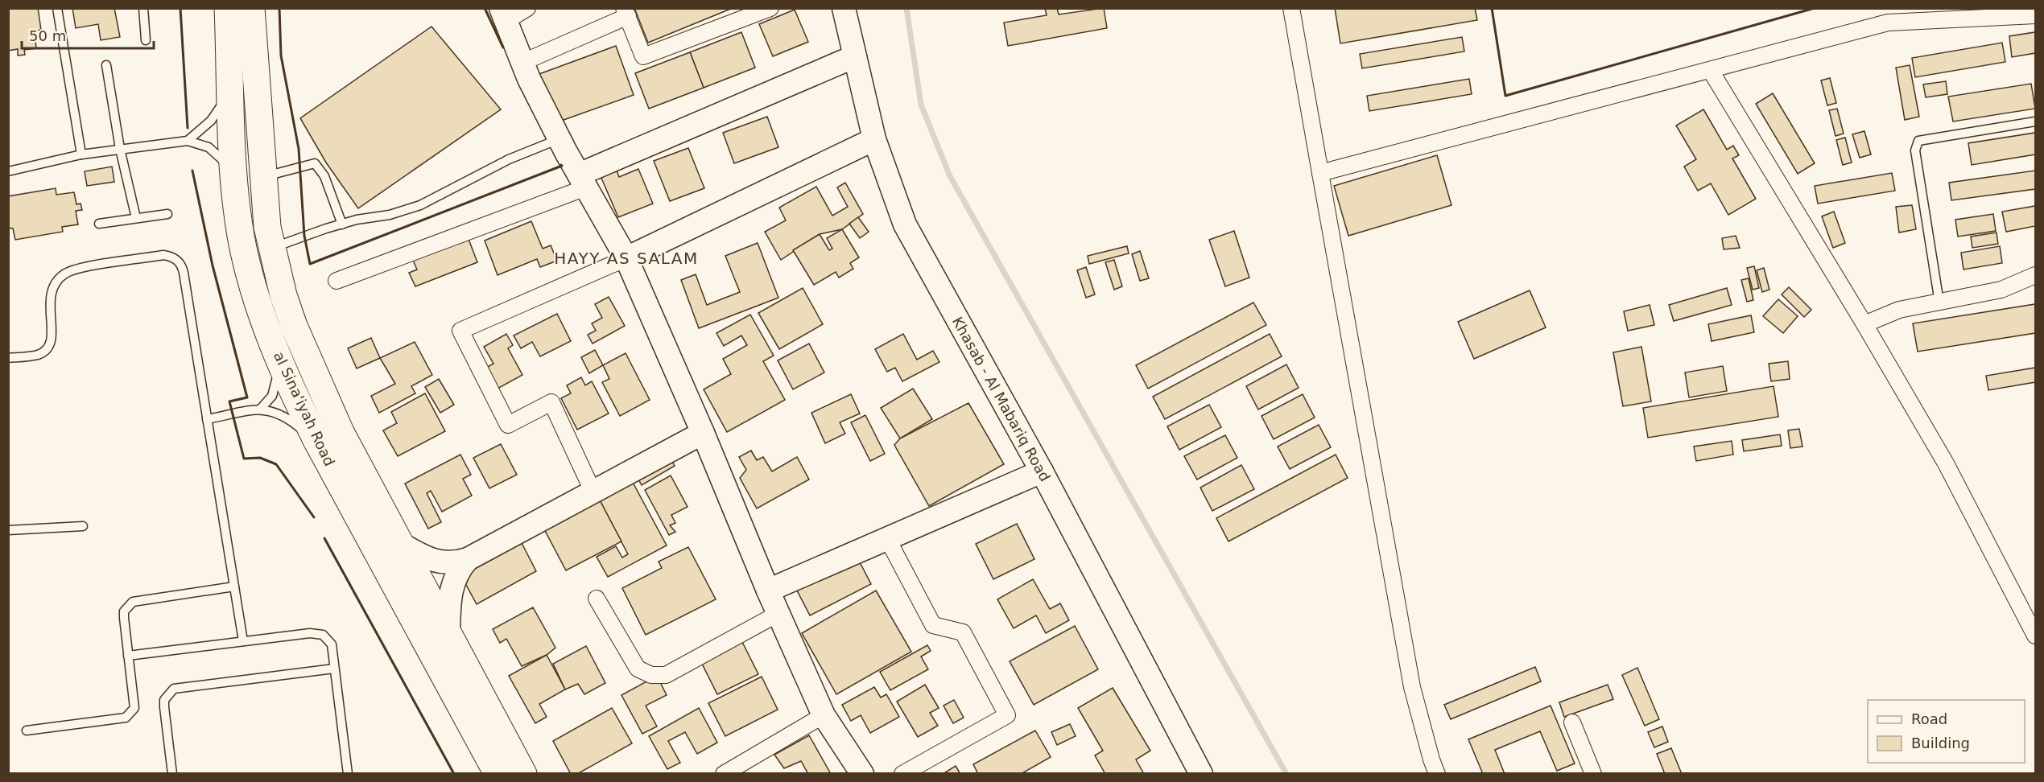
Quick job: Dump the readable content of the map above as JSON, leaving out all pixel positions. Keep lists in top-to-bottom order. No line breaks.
{"streets":{"highway":["al Sina'iyah Road"],"street":["Khasab - Al Mabariq Road"]},"districts":["HAYY AS SALAM"],"legend":["Road","Building"],"scale_bar":"50 m"}
